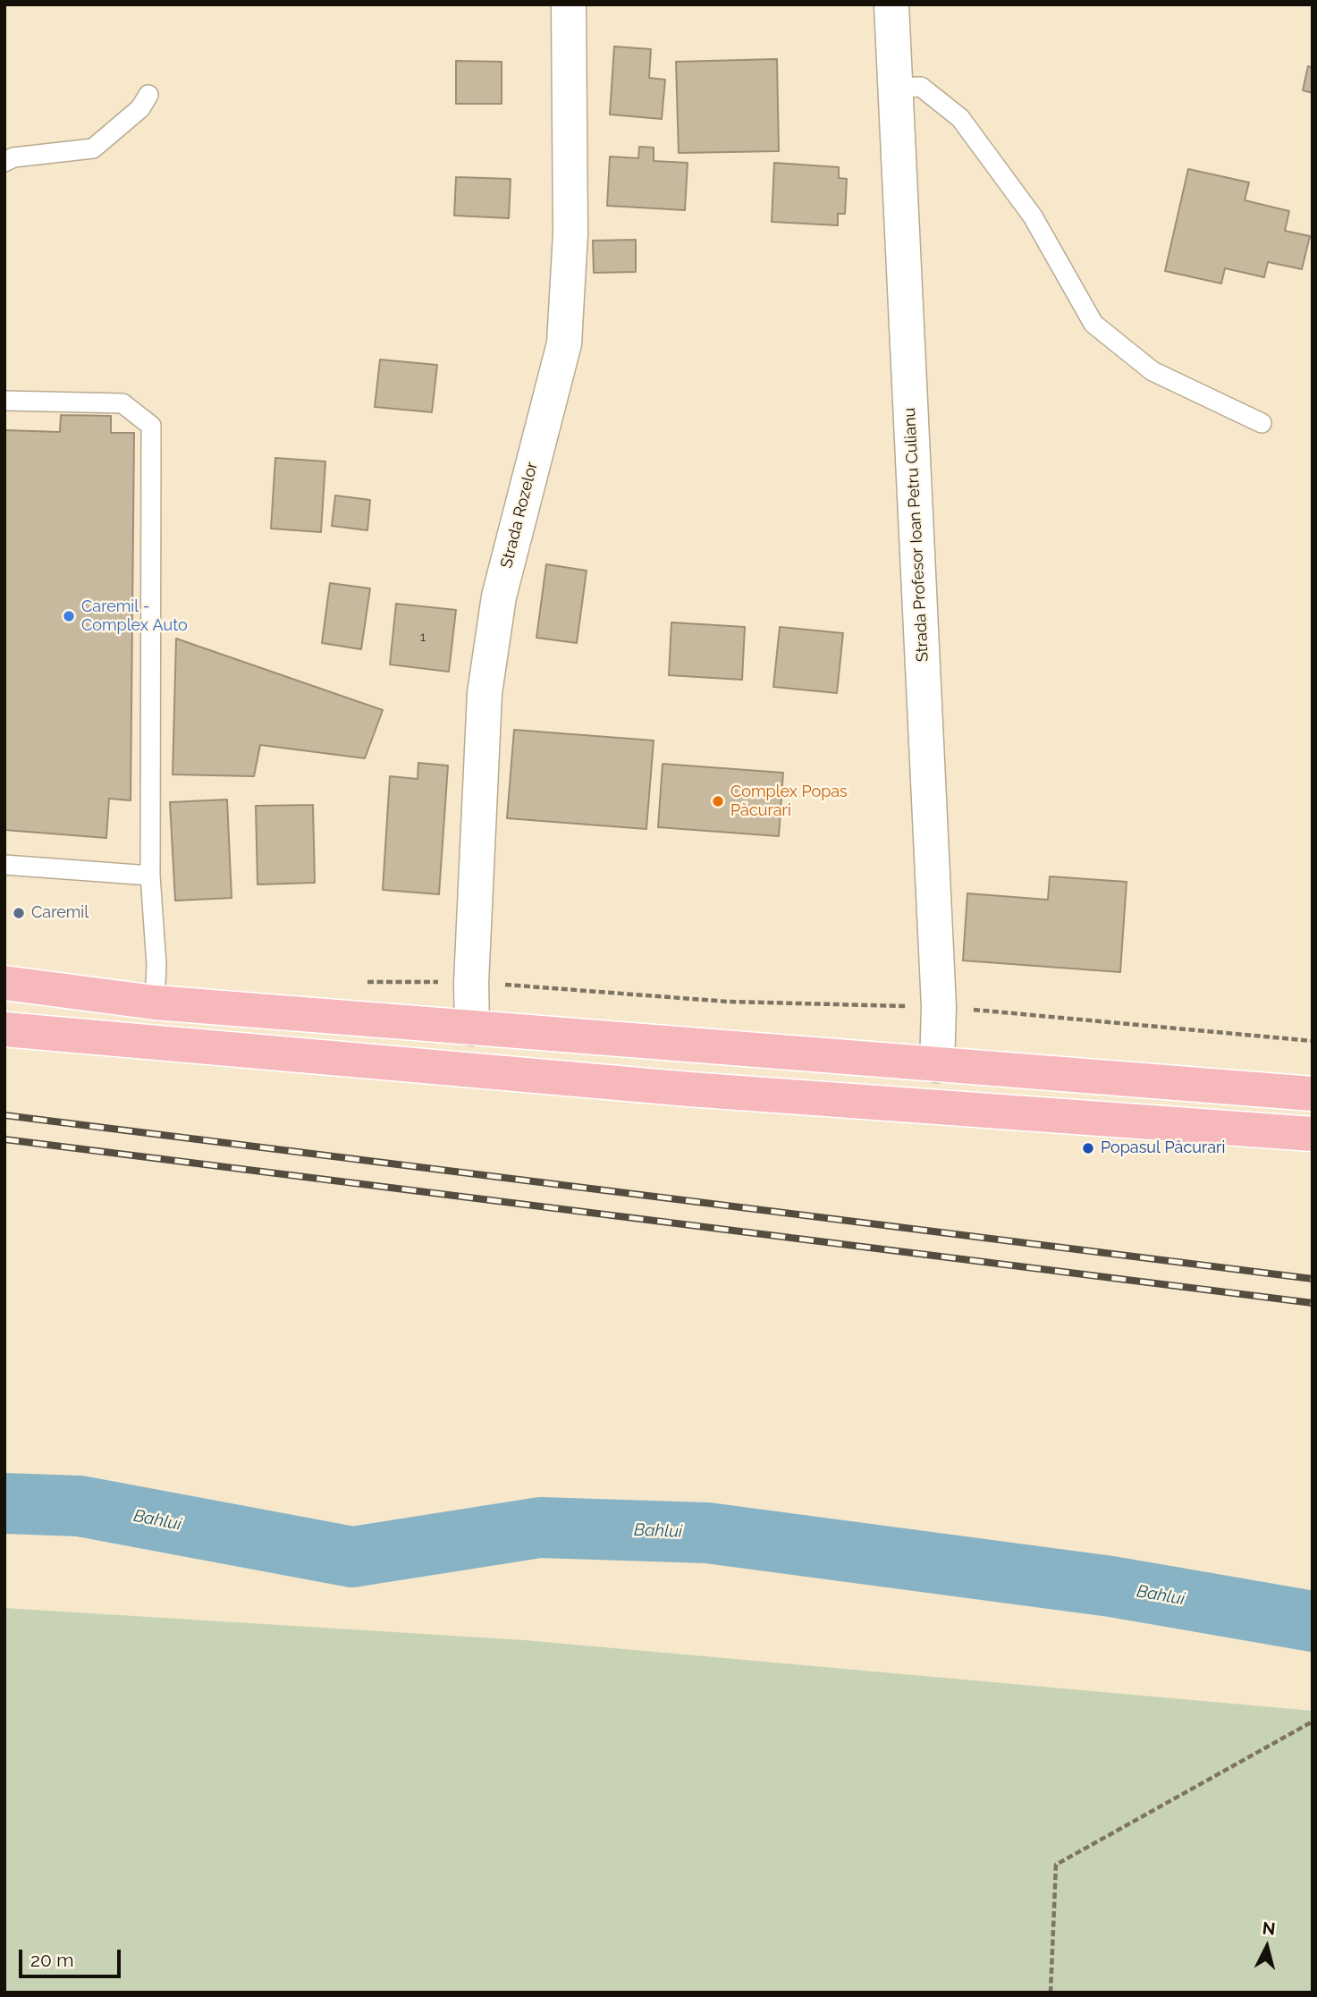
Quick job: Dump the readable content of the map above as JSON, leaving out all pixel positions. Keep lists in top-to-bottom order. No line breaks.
{"streets":{"street":["Strada Rozelor","Strada Profesor Ioan Petru Culianu"]},"water":["Bahlui"],"places":["Caremil - Complex Auto","Complex Popas Păcurari","Caremil","Popasul Păcurari"],"house_numbers":["1"],"scale_bar":"20 m","north":"top"}
